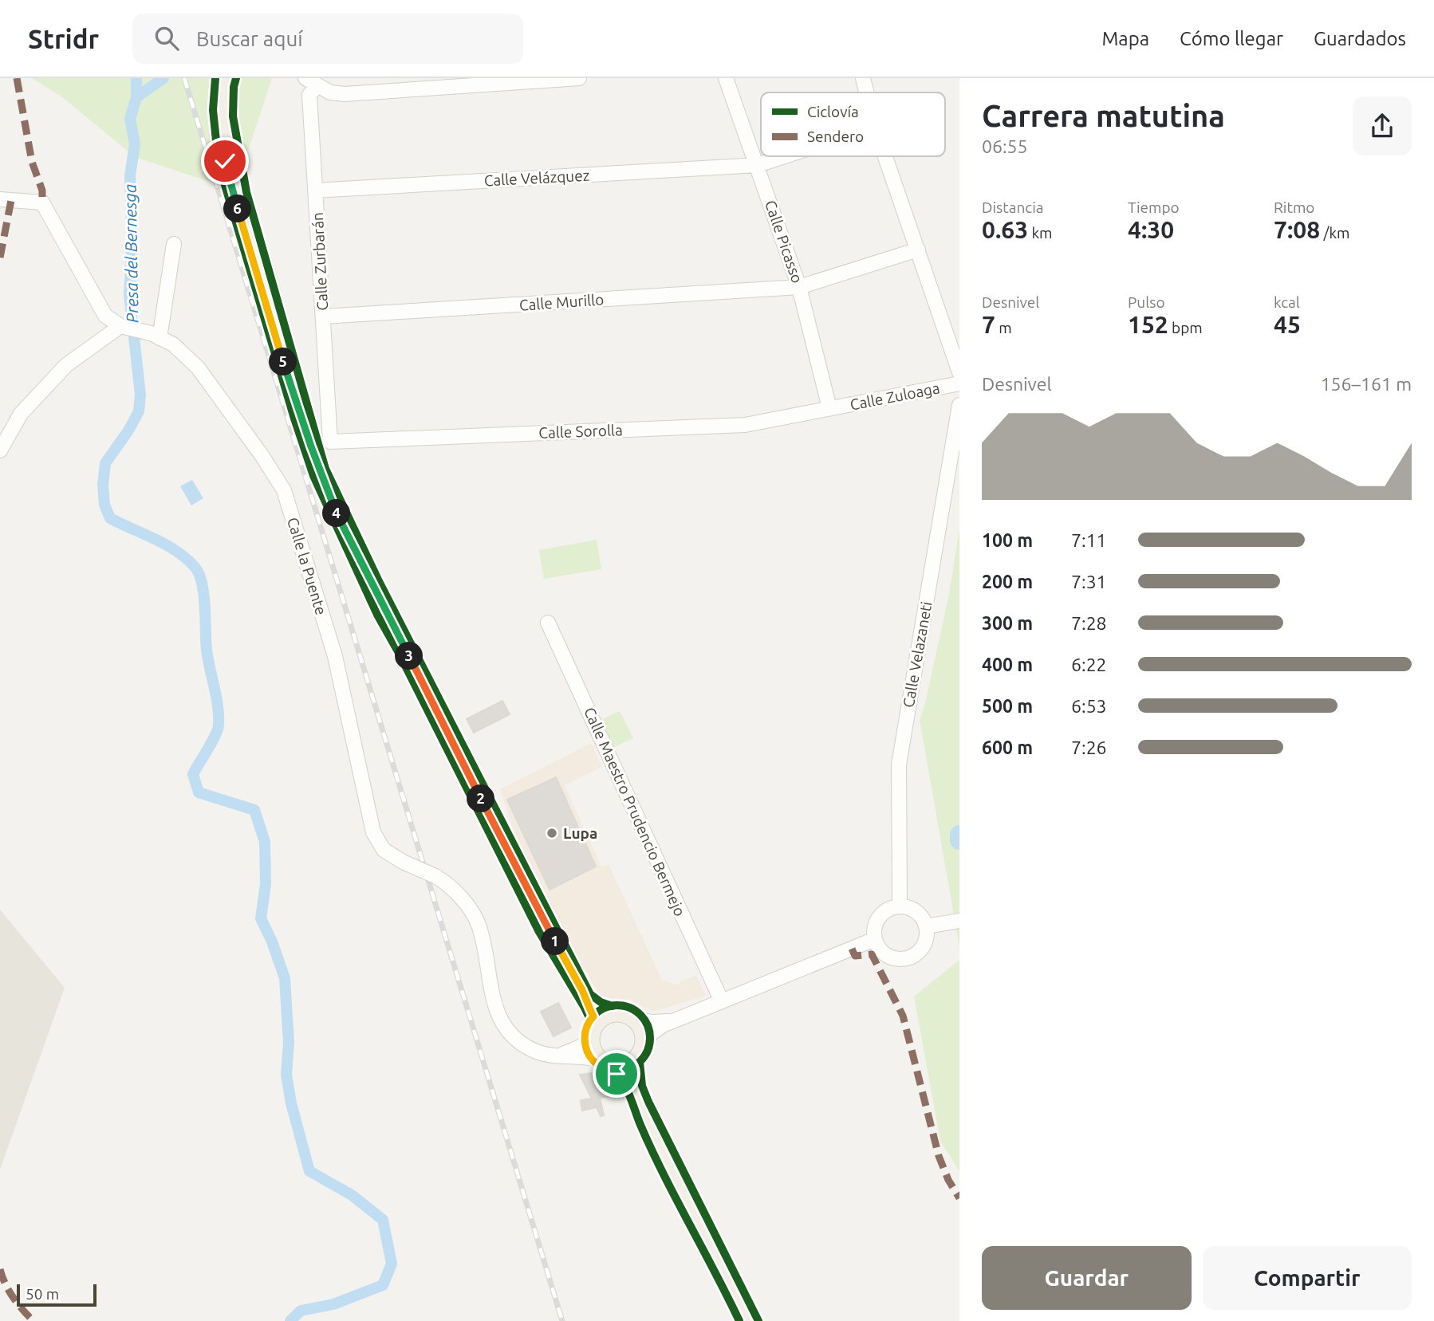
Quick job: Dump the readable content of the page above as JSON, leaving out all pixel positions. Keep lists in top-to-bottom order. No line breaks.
{"streets":{"street":["Calle Velázquez","Calle Picasso","Calle Zurbarán","Calle Murillo","Calle Zuloaga","Calle Sorolla","Calle la Puente","Calle Velazaneti","Calle Maestro Prudencio Bermejo"]},"crossings":[["Calle Velázquez","Calle Picasso"],["Calle Velázquez","Calle Zurbarán"],["Calle Picasso","Calle Murillo"],["Calle Picasso","Calle Zuloaga"],["Calle Picasso","Calle Sorolla"],["Calle Zurbarán","Calle Murillo"],["Calle Zurbarán","Calle Sorolla"],["Calle Zuloaga","Calle Sorolla"]],"water":["Presa del Bernesga"],"places":["Lupa"],"legend":["Ciclovía","Sendero"],"scale_bar":"50 m","page":{"header":"Stridr","search":"Buscar aquí","nav":["Mapa","Cómo llegar","Guardados"],"heading":["Carrera matutina","06:55"],"stats":[["Distancia","0.63 km"],["Tiempo","4:30"],["Ritmo","7:08 /km"],["Desnivel","7 m"],["Pulso","152 bpm"],["kcal","45"]],"pins":["6","5","4","3","2","1"],"chart":["Desnivel","156–161 m"],"list":[{"name":"100 m","note":"7:11"},{"name":"200 m","note":"7:31"},{"name":"300 m","note":"7:28"},{"name":"400 m","note":"6:22"},{"name":"500 m","note":"6:53"},{"name":"600 m","note":"7:26"}],"buttons":["Guardar","Compartir"],"scale":"50 m"}}
